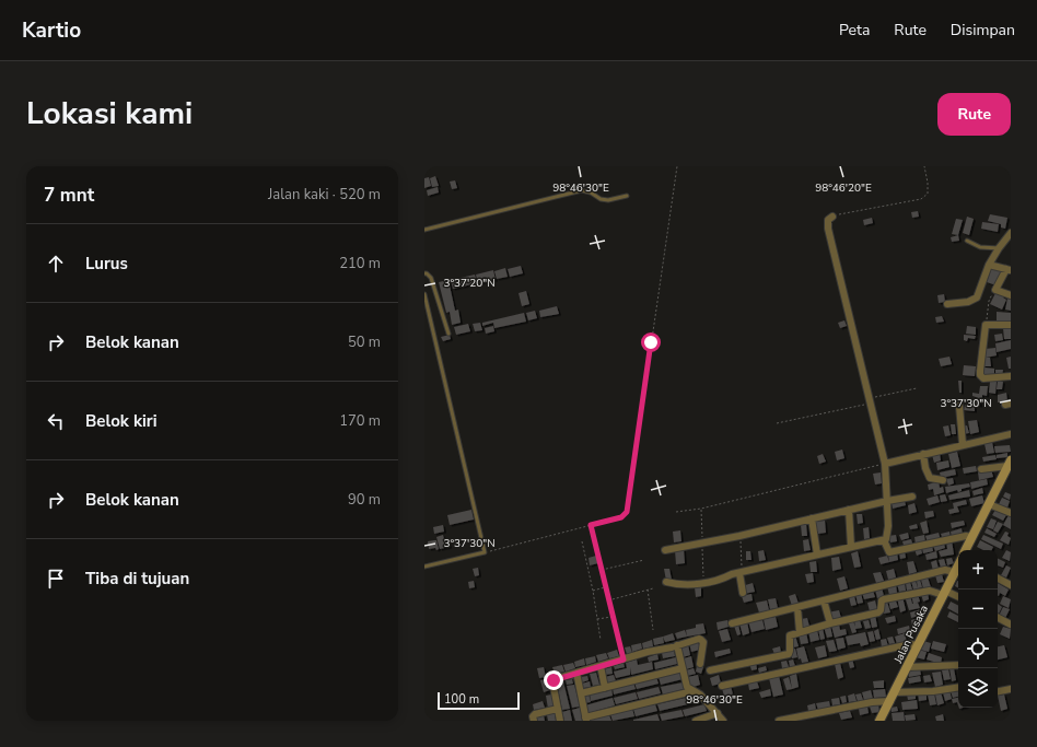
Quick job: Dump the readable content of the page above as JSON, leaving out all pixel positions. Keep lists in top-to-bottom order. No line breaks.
{"streets":{"street":["Jalan Pusaka"]},"scale_bar":"100 m","page":{"header":"Kartio","nav":["Peta","Rute","Disimpan"],"title":"Lokasi kami","buttons":"Rute","heading":["7 mnt","Jalan kaki · 520 m"],"list":[["Lurus","210 m"],["Belok kanan","50 m"],["Belok kiri","170 m"],["Belok kanan","90 m"],"Tiba di tujuan"],"map_buttons":["+","−"],"scale":"100 m"},"coordinates":["98°46'30\"E","98°46'20\"E","3°37'20\"N","3°37'30\"N"]}
